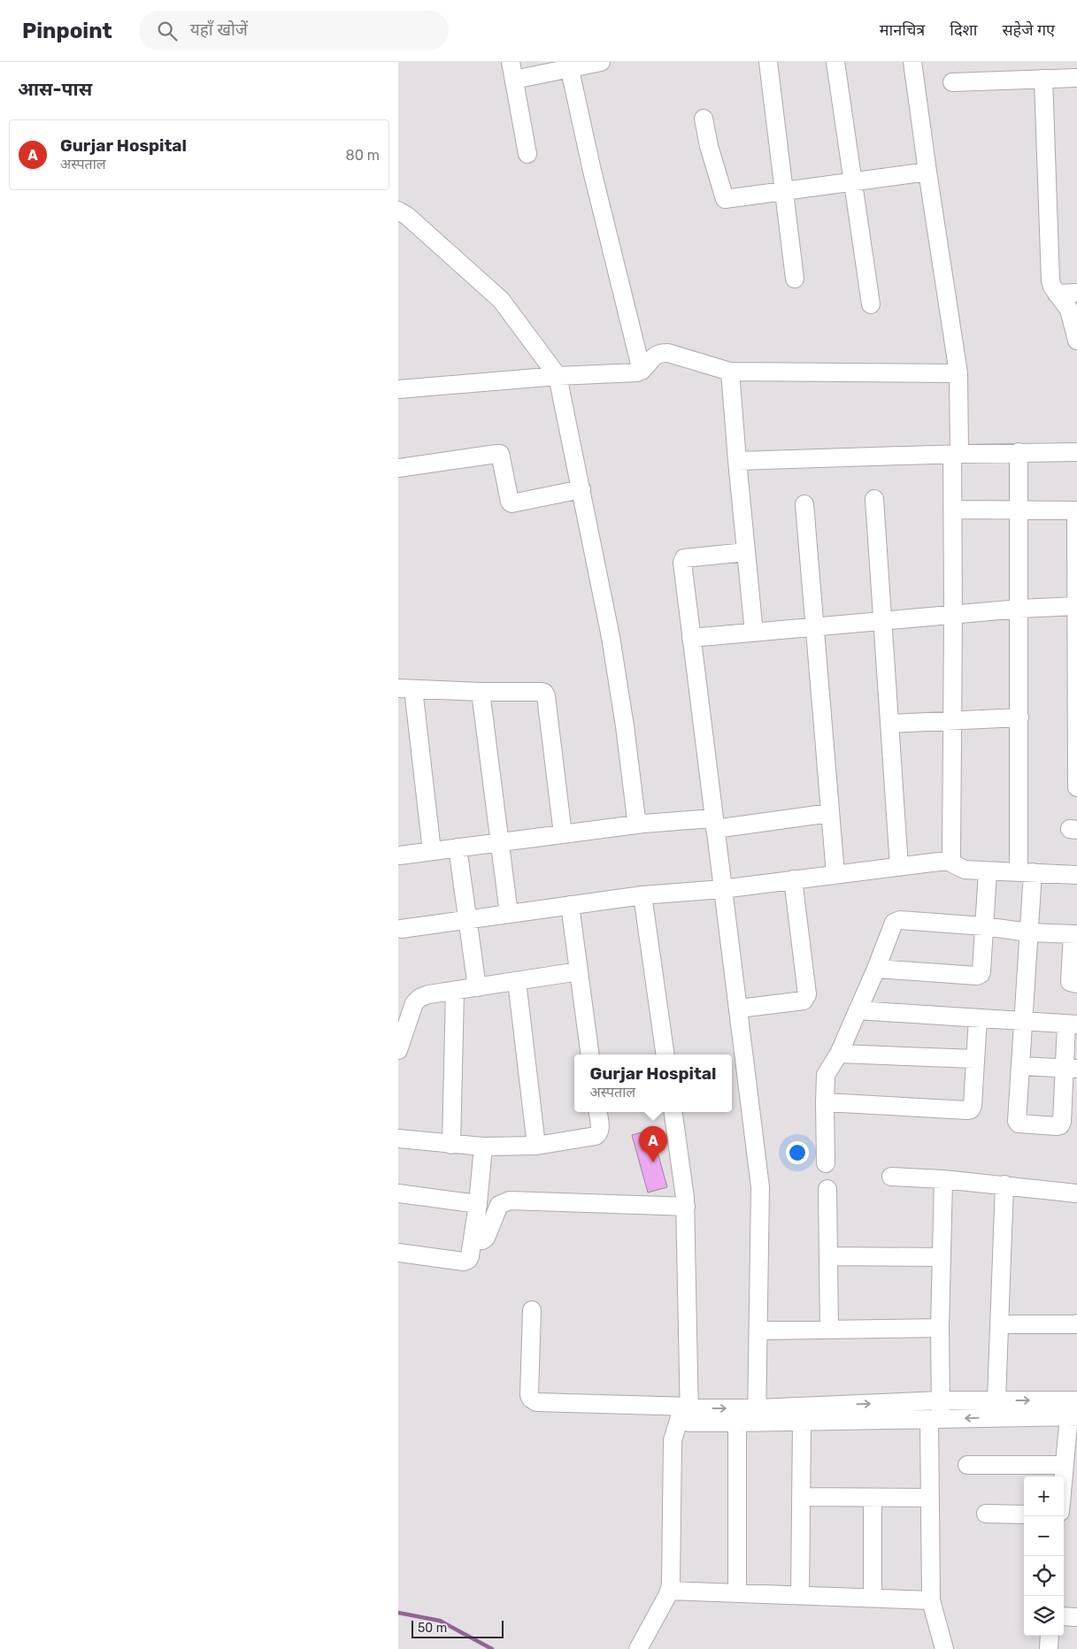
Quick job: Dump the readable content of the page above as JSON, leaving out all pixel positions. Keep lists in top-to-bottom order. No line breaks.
{"scale_bar":"50 m","page":{"header":"Pinpoint","search":"यहाँ खोजें","nav":["मानचित्र","दिशा","सहेजे गए"],"heading":"आस-पास","list":[{"mark":"A","name":"Gurjar Hospital","note":"अस्पताल","value":"80 m"}],"popup":["Gurjar Hospital","अस्पताल"],"pins":"A","map_buttons":["+","−"],"scale":"50 m"}}
